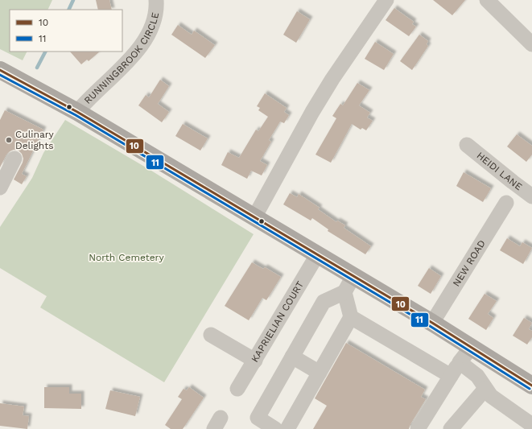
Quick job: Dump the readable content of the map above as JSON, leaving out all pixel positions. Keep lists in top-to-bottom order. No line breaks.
{"streets":{"street":["RUNNINGBROOK CIRCLE","HEIDI LANE","NEW ROAD","KAPRIELIAN COURT"]},"parks":["North Cemetery"],"places":["Culinary Delights"],"lines":["transit line 10","transit line 11"],"legend":["10","11"]}
